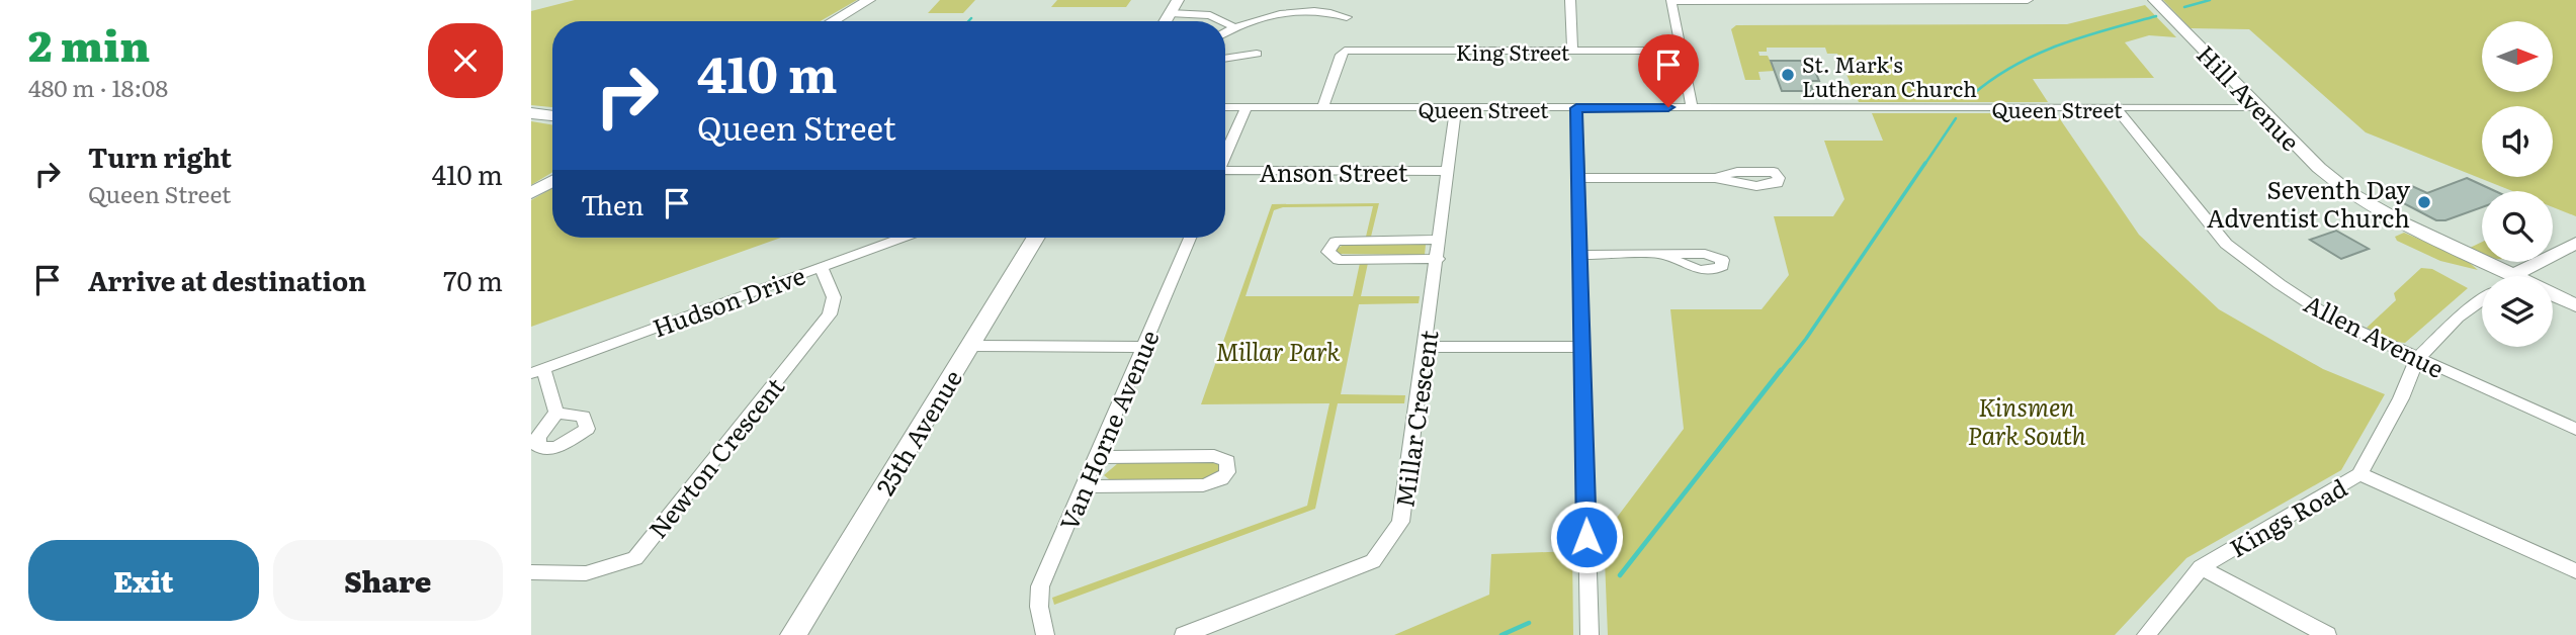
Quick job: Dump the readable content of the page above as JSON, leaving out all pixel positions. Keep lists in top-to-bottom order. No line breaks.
{"streets":{"street":["King Street","Hill Avenue","Queen Street","Anson Street","Hudson Drive","Allen Avenue","Millar Crescent","Van Horne Avenue","25th Avenue","Newton Crescent","Kings Road"]},"crossings":[["King Street","Queen Street"],["Hill Avenue","Queen Street"],["Hill Avenue","Kings Road"],["Queen Street","Allen Avenue"],["Queen Street","Millar Crescent"],["Anson Street","Millar Crescent"],["Hudson Drive","Newton Crescent"],["Allen Avenue","Kings Road"]],"parks":["Millar Park","Kinsmen Park South"],"places":["St. Mark's Lutheran Church","Seventh Day Adventist Church"],"north":"right","page":{"heading":["2 min","480 m · 18:08"],"turn":["410 m","Queen Street"],"list":[{"name":"Turn right","note":"Queen Street","value":"410 m"},{"name":"Arrive at destination","value":"70 m"}],"then":"Then","buttons":["Exit","Share"]}}
